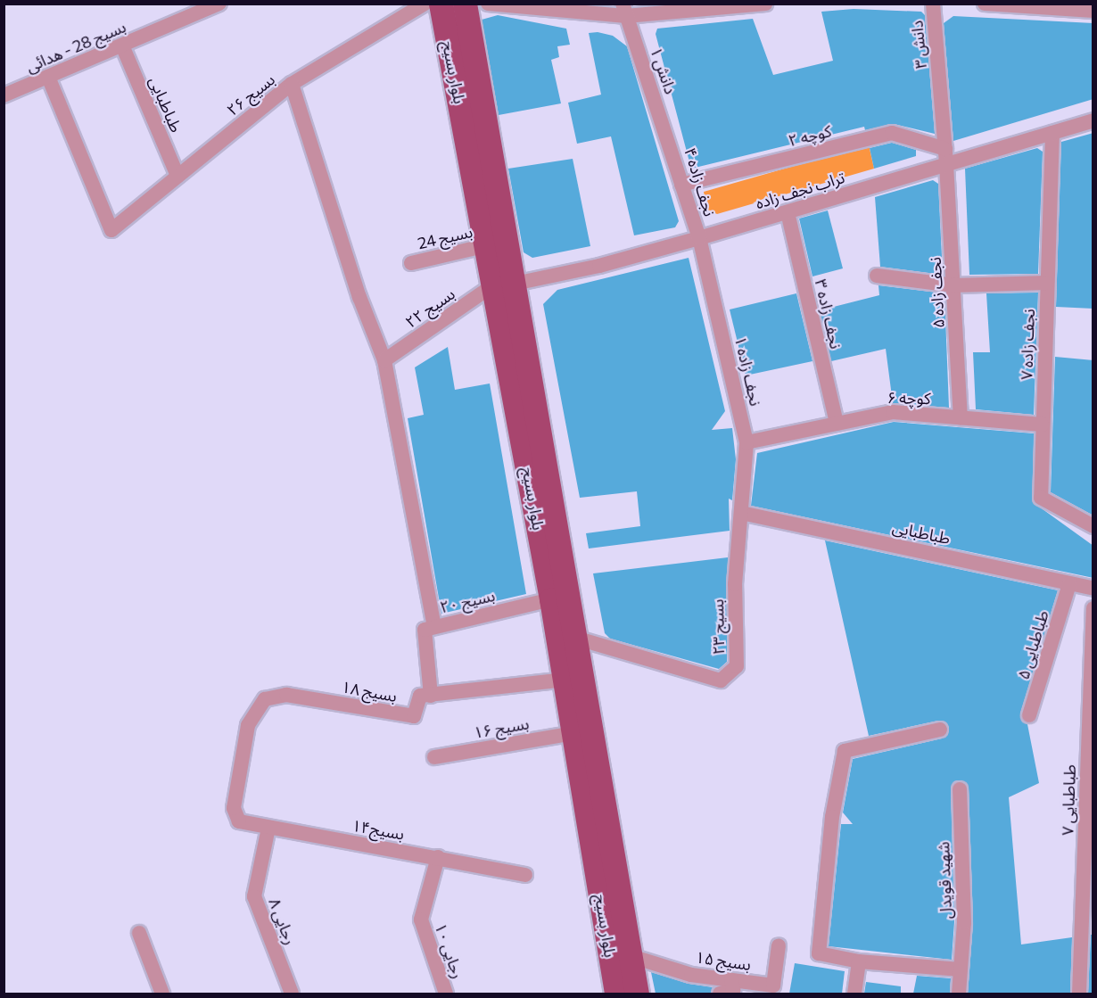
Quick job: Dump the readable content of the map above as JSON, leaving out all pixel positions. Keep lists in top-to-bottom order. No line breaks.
{"streets":{"main road":["بلوار بسیج"],"street":["دانش ۳","بسیج 28 - هدائی","دانش ۱","بسیج ۲۶","طباطبایی","کوچه ۲","نجف زاده ۴","تراب نجف زاده","بسیج 24","نجف زاده ۵","بسیج ۲۲","نجف زاده ۳","نجف زاده ۷","نجف زاده ۱","کوچه ۶","بسیج ۲۰","بسیج ۲۳","طباطبایی ۵","بسیج ۱۸","بسیج ۱۶","طباطبایی ۷","بسیج۱۴","شهید قویدل","رجایی ۸","رجایی ۱۰","بسیج ۱۵"]},"crossings":[["دانش ۳","کوچه ۲"],["دانش ۳","نجف زاده ۵"],["بسیج 28 - هدائی","بسیج ۲۶"],["بسیج 28 - هدائی","طباطبایی"],["دانش ۱","نجف زاده ۴"],["بلوار بسیج","تراب نجف زاده"],["بلوار بسیج","بسیج 24"],["بلوار بسیج","بسیج ۲۲"],["بلوار بسیج","بسیج ۲۰"],["بلوار بسیج","بسیج ۲۳"],["بلوار بسیج","بسیج ۱۶"],["بلوار بسیج","بسیج ۱۵"],["بسیج ۲۶","طباطبایی"],["طباطبایی","نجف زاده ۱"],["طباطبایی","بسیج ۲۳"],["طباطبایی","طباطبایی ۵"],["کوچه ۲","نجف زاده ۴"],["کوچه ۲","نجف زاده ۵"],["نجف زاده ۴","تراب نجف زاده"],["نجف زاده ۴","نجف زاده ۱"],["تراب نجف زاده","نجف زاده ۵"],["تراب نجف زاده","بسیج ۲۲"],["تراب نجف زاده","نجف زاده ۳"],["تراب نجف زاده","نجف زاده ۷"],["تراب نجف زاده","نجف زاده ۱"],["نجف زاده ۵","کوچه ۶"],["نجف زاده ۳","کوچه ۶"],["نجف زاده ۷","کوچه ۶"],["نجف زاده ۱","کوچه ۶"],["نجف زاده ۱","بسیج ۲۳"],["بسیج ۲۰","بسیج ۱۸"],["بسیج ۱۸","بسیج۱۴"],["بسیج۱۴","رجایی ۸"],["بسیج۱۴","رجایی ۱۰"]]}
